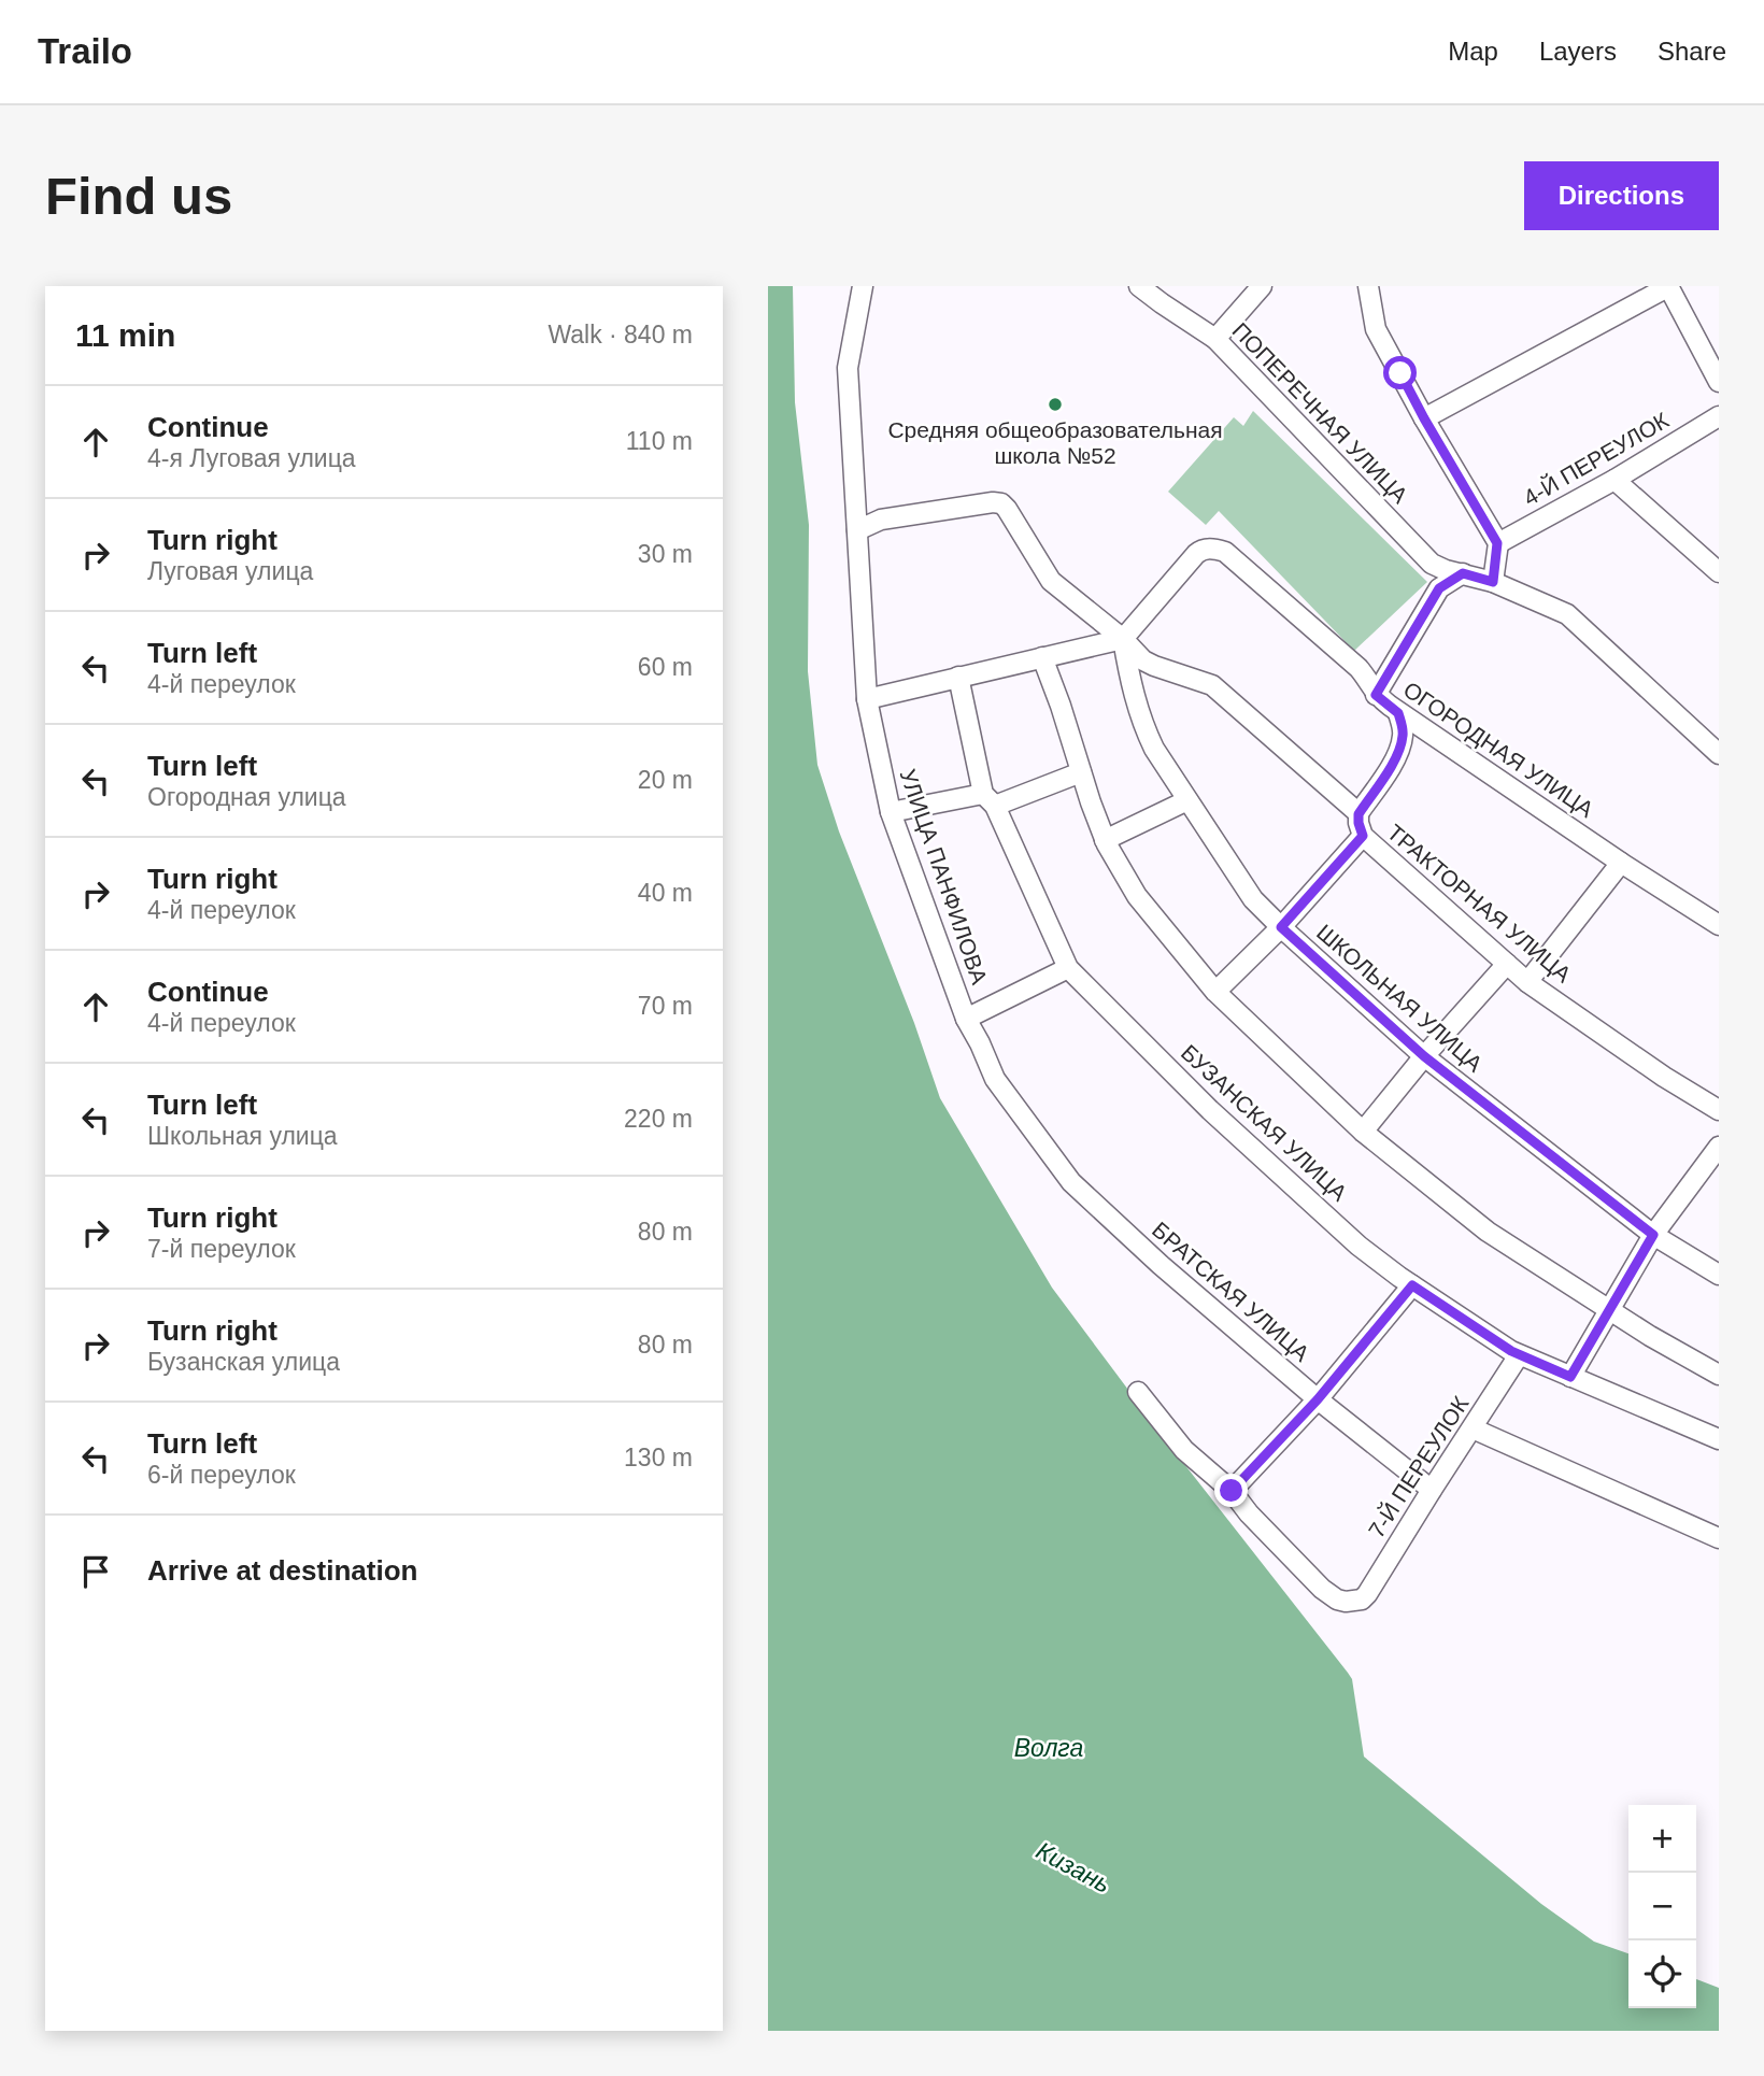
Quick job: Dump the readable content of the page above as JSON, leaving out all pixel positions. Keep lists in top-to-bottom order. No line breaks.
{"streets":{"street":["ПОПЕРЕЧНАЯ УЛИЦА","4-Й ПЕРЕУЛОК","ОГОРОДНАЯ УЛИЦА","УЛИЦА ПАНФИЛОВА","ТРАКТОРНАЯ УЛИЦА","ШКОЛЬНАЯ УЛИЦА","БУЗАНСКАЯ УЛИЦА","БРАТСКАЯ УЛИЦА","7-Й ПЕРЕУЛОК"]},"crossings":[["ОГОРОДНАЯ УЛИЦА","ШКОЛЬНАЯ УЛИЦА"],["УЛИЦА ПАНФИЛОВА","БРАТСКАЯ УЛИЦА"],["БУЗАНСКАЯ УЛИЦА","7-Й ПЕРЕУЛОК"],["БРАТСКАЯ УЛИЦА","7-Й ПЕРЕУЛОК"]],"water":["Волга","Кизань"],"places":["Средняя общеобразовательная школа №52"],"page":{"header":"Trailo","nav":["Map","Layers","Share"],"buttons":"Directions","title":"Find us","heading":["11 min","Walk · 840 m"],"list":[["Continue","4-я Луговая улица","110 m"],["Turn right","Луговая улица","30 m"],["Turn left","4-й переулок","60 m"],["Turn left","Огородная улица","20 m"],["Turn right","4-й переулок","40 m"],["Continue","4-й переулок","70 m"],["Turn left","Школьная улица","220 m"],["Turn right","7-й переулок","80 m"],["Turn right","Бузанская улица","80 m"],["Turn left","6-й переулок","130 m"],"Arrive at destination"],"map_buttons":["+","−"]}}
